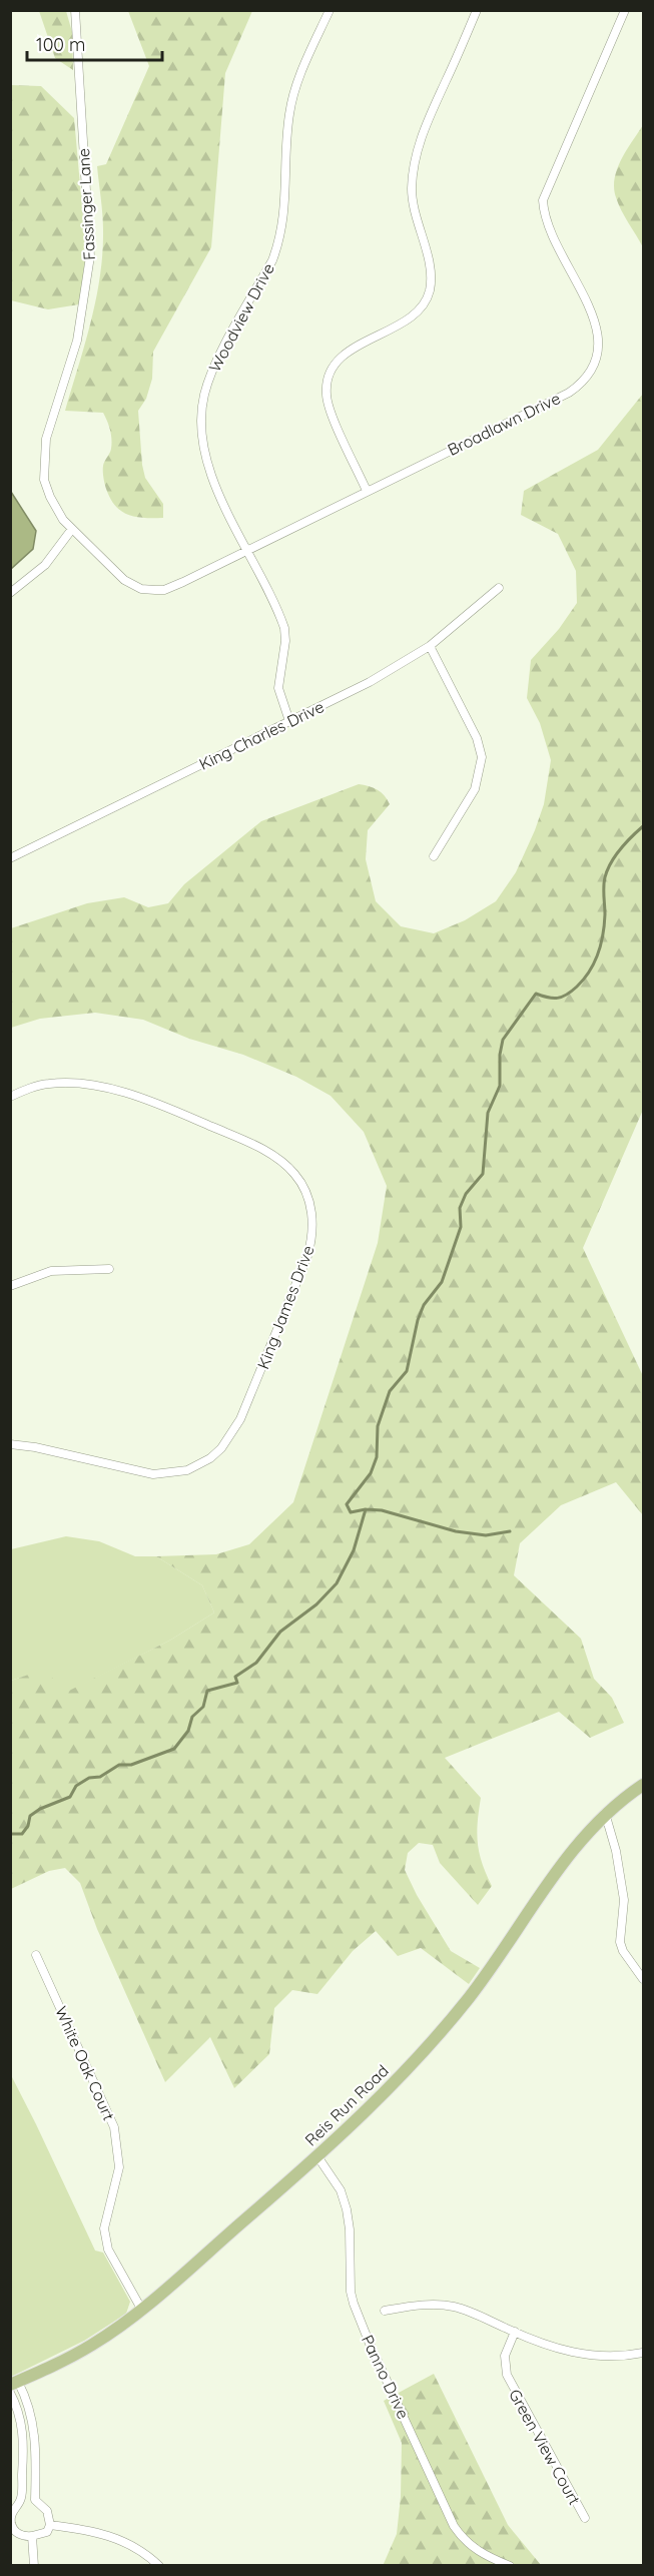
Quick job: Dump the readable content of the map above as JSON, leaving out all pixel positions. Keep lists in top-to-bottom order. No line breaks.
{"streets":{"main road":["Reis Run Road"],"street":["Fassinger Lane","Woodview Drive","Broadlawn Drive","King Charles Drive","King James Drive","White Oak Court","Panno Drive","Green View Court"]},"crossings":[["Fassinger Lane","Broadlawn Drive"],["Woodview Drive","Broadlawn Drive"],["Woodview Drive","King Charles Drive"],["White Oak Court","Reis Run Road"],["Reis Run Road","Panno Drive"]],"scale_bar":"100 m"}
